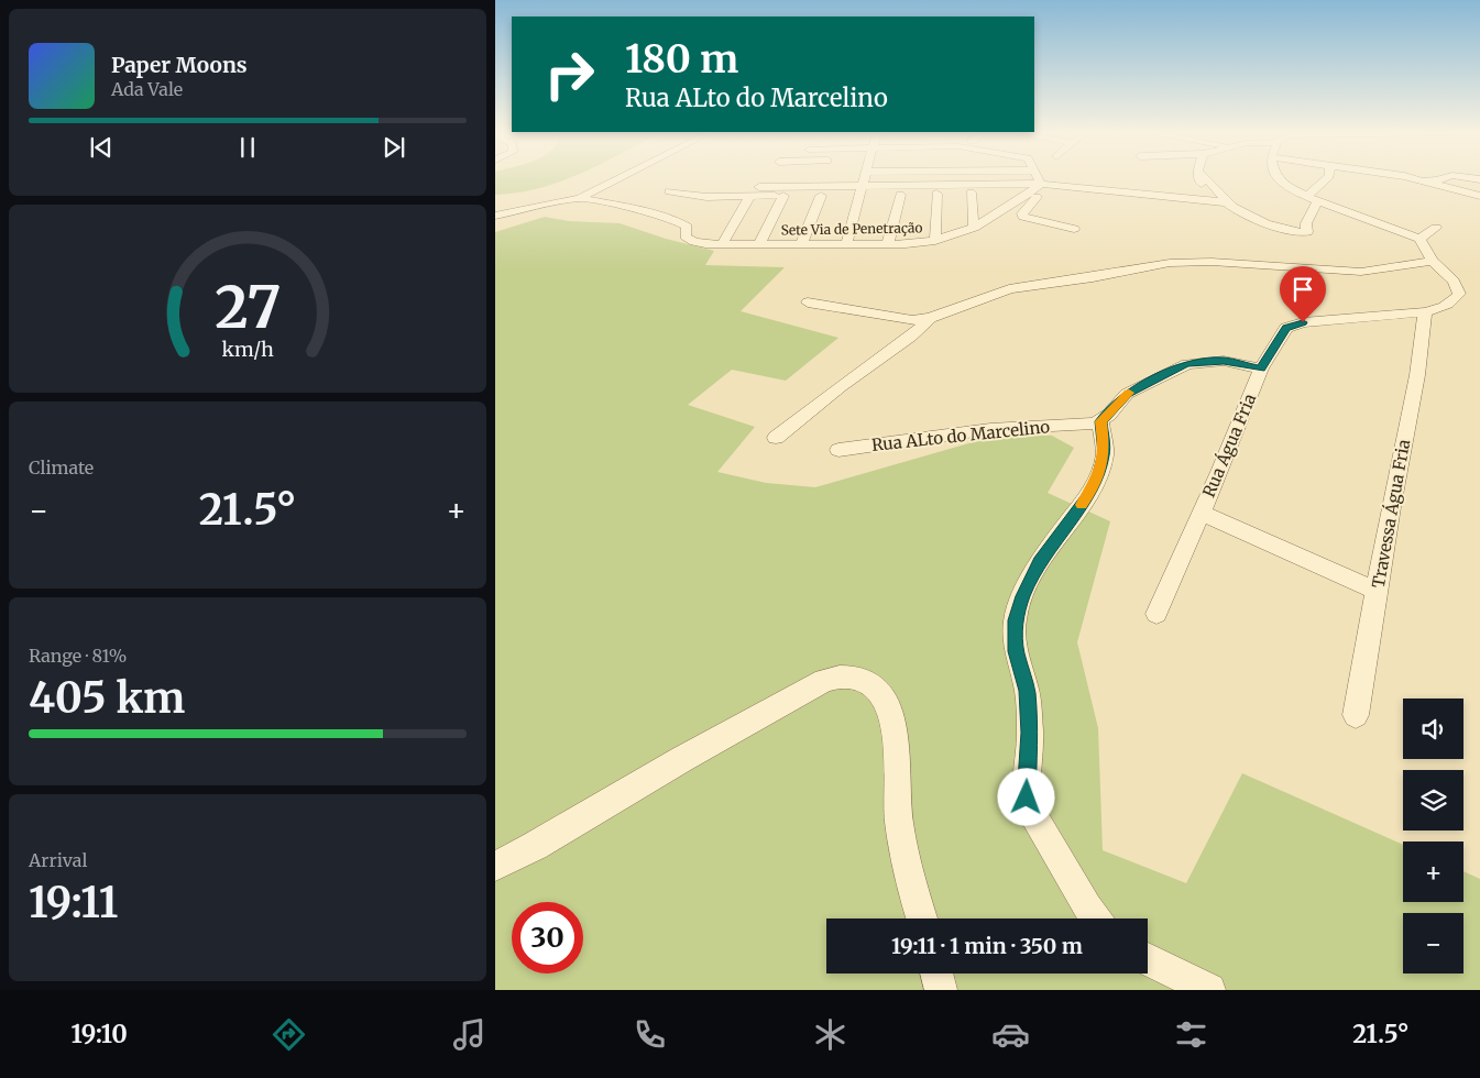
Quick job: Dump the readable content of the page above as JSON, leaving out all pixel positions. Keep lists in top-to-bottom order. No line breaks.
{"streets":{"street":["Sete Via de Penetração","Rua ALto do Marcelino","Rua Água Fria","Travessa Água Fria"]},"crossings":[["Rua Água Fria","Travessa Água Fria"]],"page":{"turn":["180 m","Rua ALto do Marcelino"],"song":["Paper Moons","Ada Vale"],"tile":["Climate",["Range · 81%","405 km"],["Arrival","19:11"]],"heat":["−","21.5°","+"],"map_buttons":["+","−"],"limit":"30","trip":"19:11 · 1 min · 350 m","tabs":["19:10","21.5°"],"gauge":["27","km/h"]}}
